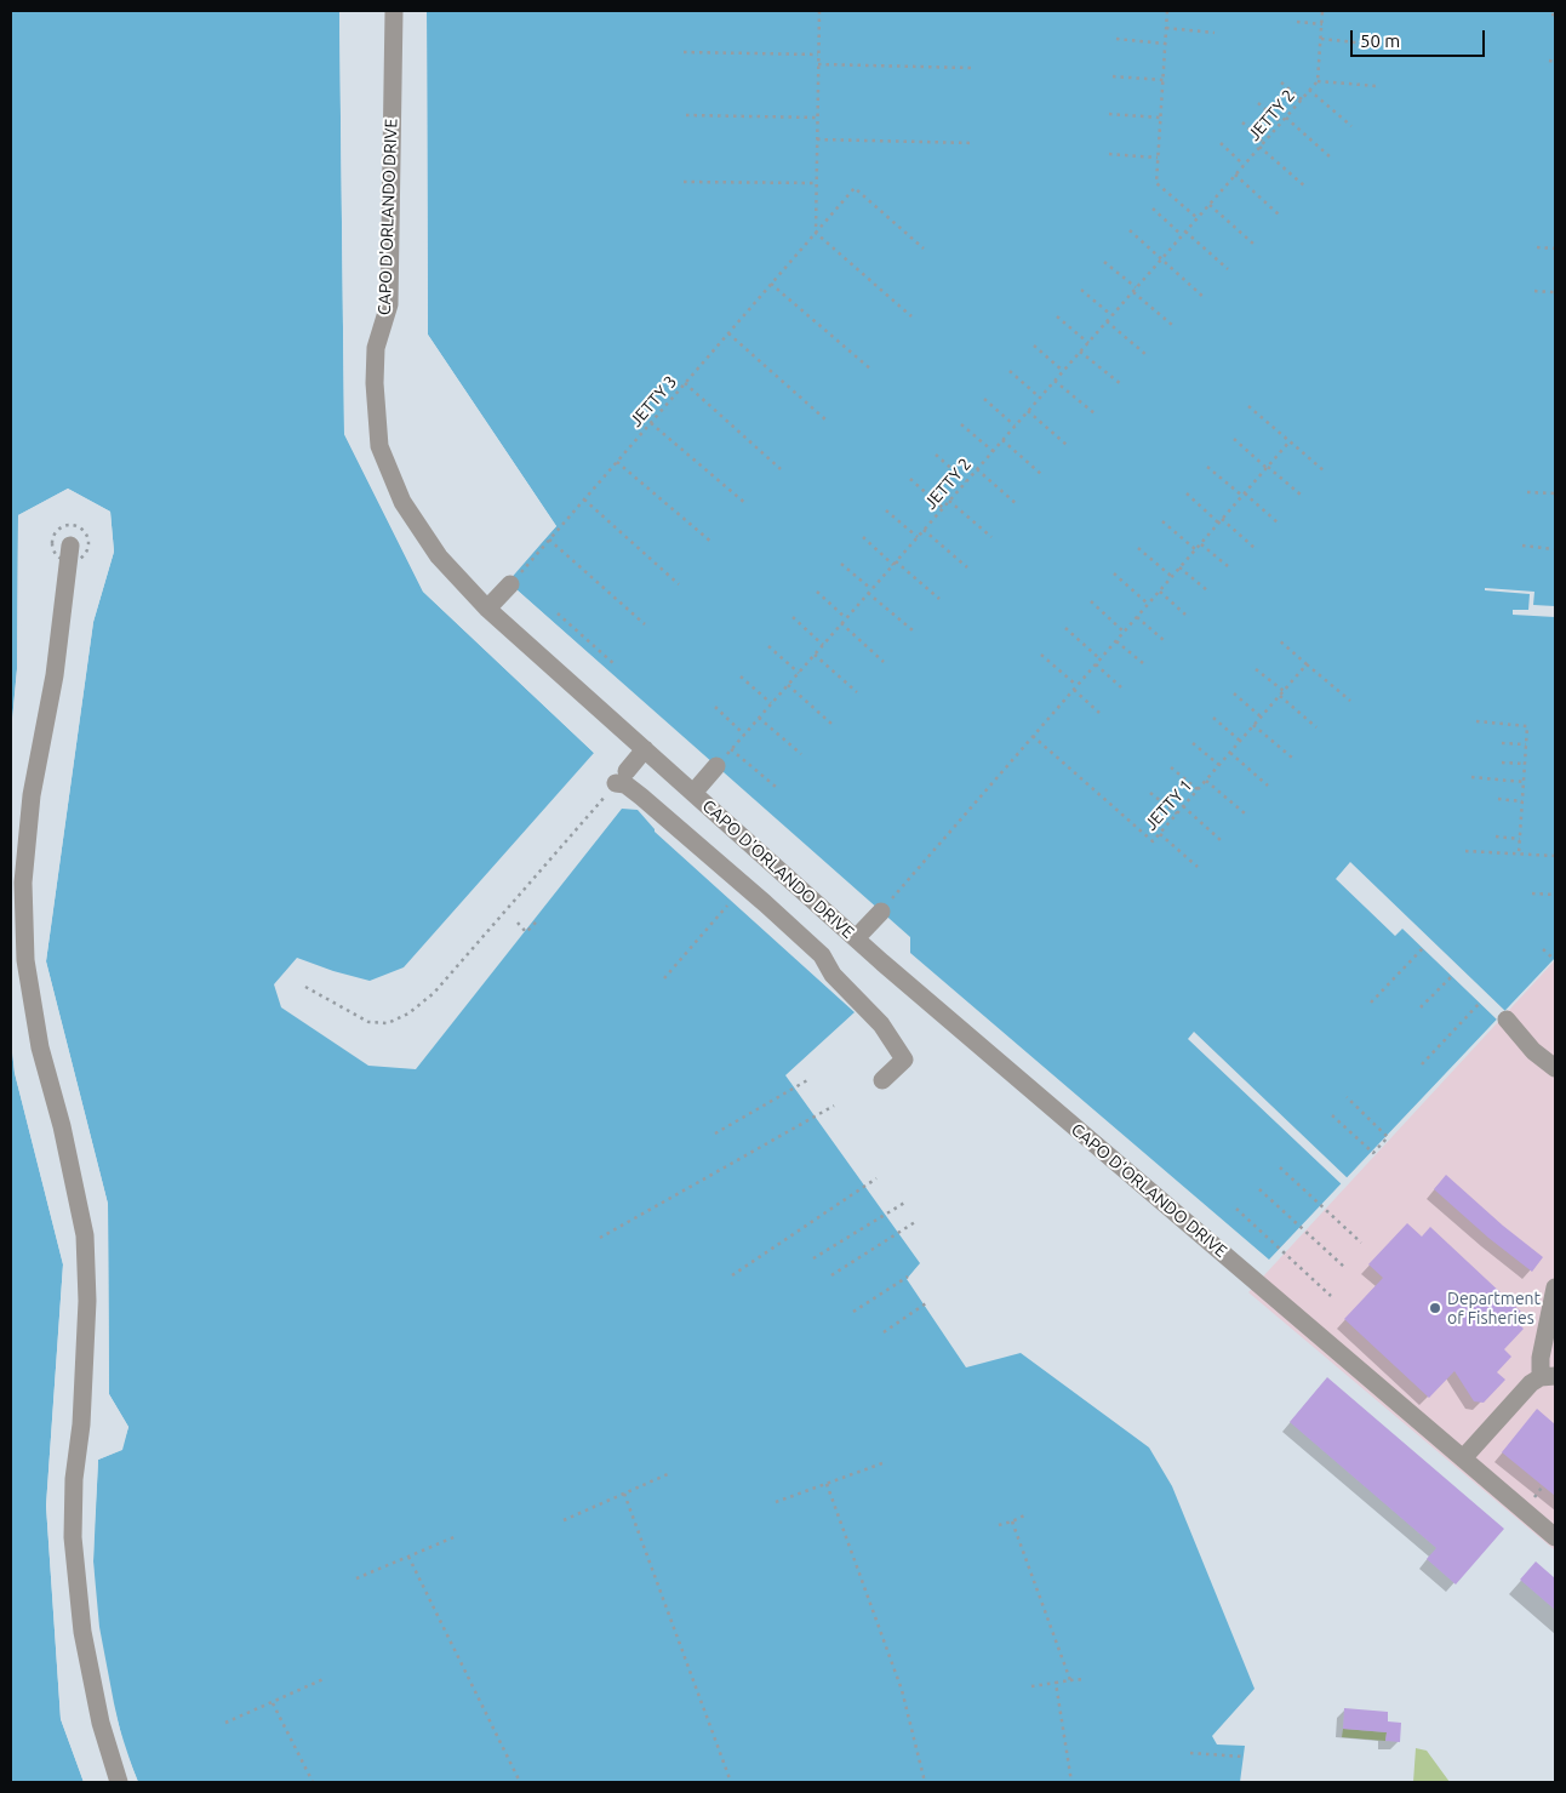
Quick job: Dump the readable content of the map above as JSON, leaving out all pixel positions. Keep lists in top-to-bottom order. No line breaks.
{"streets":{"street":["CAPO D'ORLANDO DRIVE"],"path":["JETTY 2","JETTY 3","JETTY 1"]},"places":["Department of Fisheries"],"scale_bar":"50 m"}
